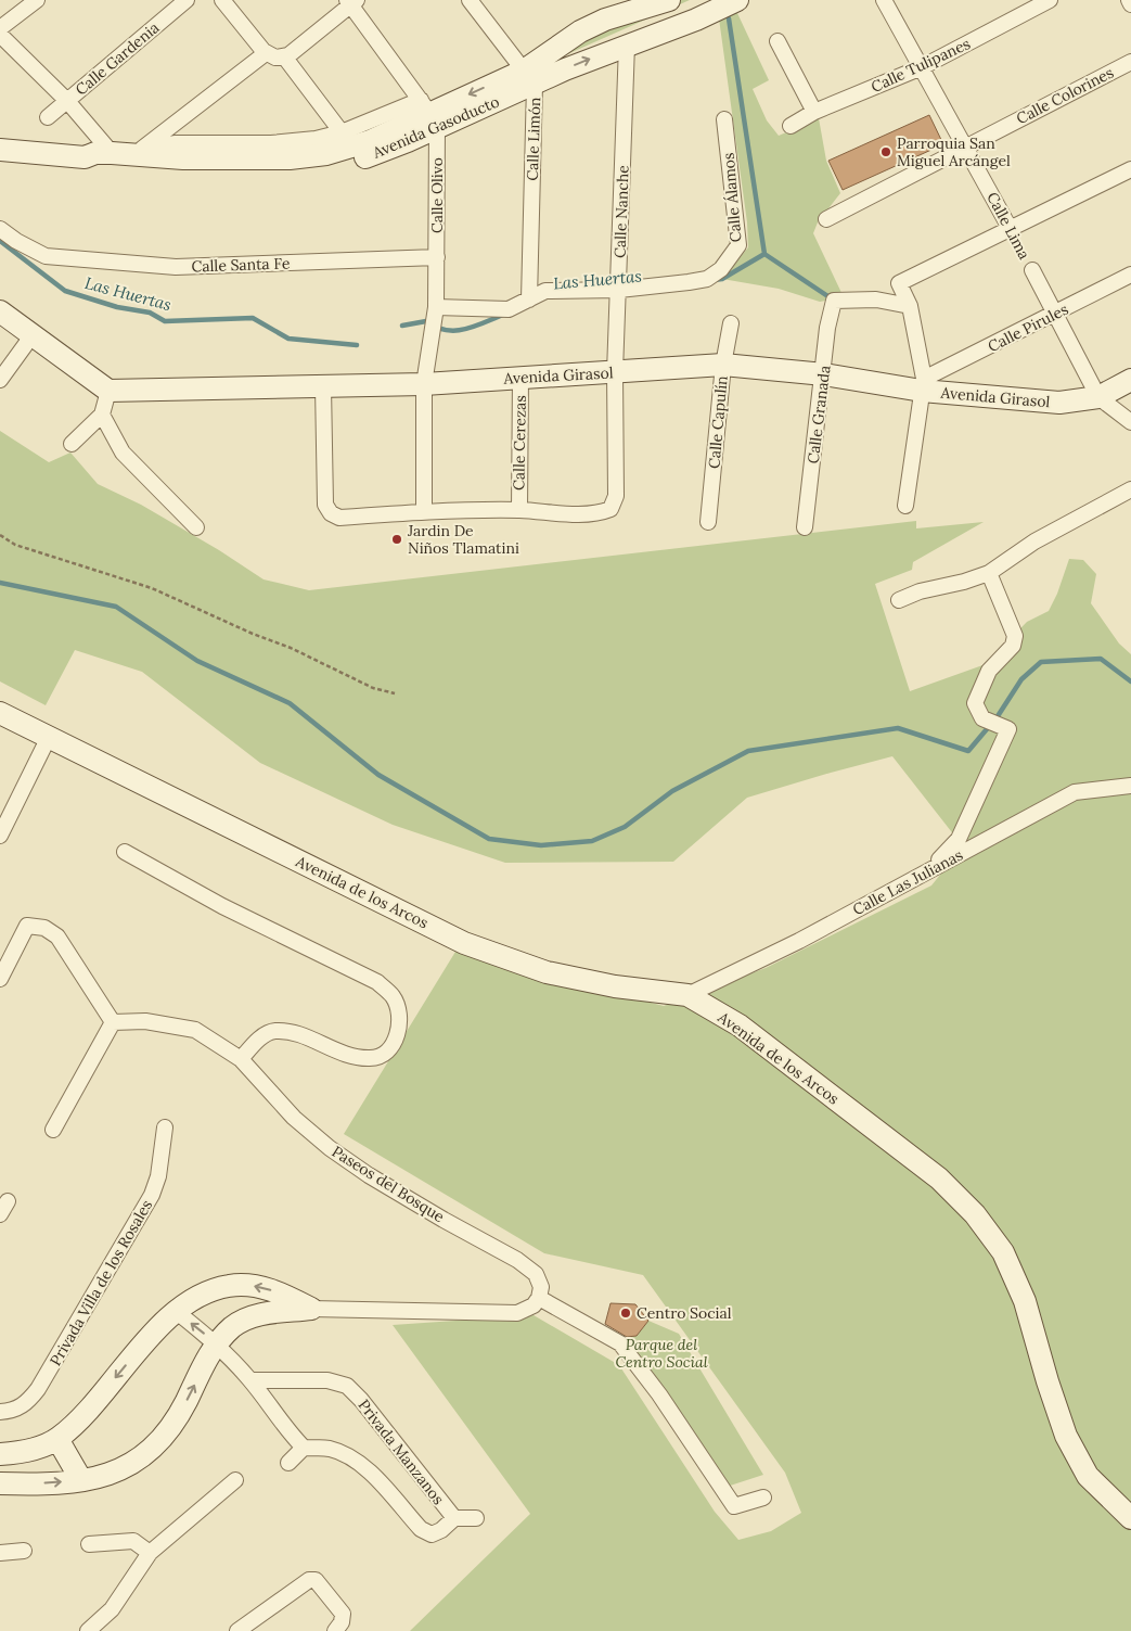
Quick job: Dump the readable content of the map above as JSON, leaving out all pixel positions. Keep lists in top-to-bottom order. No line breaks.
{"streets":{"street":["Calle Gardenia","Calle Tulipanes","Calle Colorines","Avenida Gasoducto","Calle Limón","Calle Olivo","Calle Álamos","Calle Nanche","Calle Lima","Calle Santa Fe","Calle Pirules","Avenida Girasol","Calle Granada","Calle Capulín","Calle Cerezas","Calle Las Julianas","Avenida de los Arcos","Paseos del Bosque","Privada Villa de los Rosales","Privada Manzanos"]},"crossings":[["Calle Tulipanes","Calle Lima"],["Calle Colorines","Calle Lima"],["Avenida Gasoducto","Calle Limón"],["Avenida Gasoducto","Calle Olivo"],["Avenida Gasoducto","Calle Nanche"],["Calle Olivo","Calle Santa Fe"],["Calle Olivo","Avenida Girasol"],["Calle Álamos","Calle Nanche"],["Calle Nanche","Avenida Girasol"],["Calle Nanche","Calle Cerezas"],["Calle Lima","Calle Pirules"],["Calle Lima","Avenida Girasol"],["Calle Pirules","Avenida Girasol"],["Avenida Girasol","Calle Granada"],["Avenida Girasol","Calle Capulín"],["Avenida Girasol","Calle Cerezas"],["Calle Las Julianas","Avenida de los Arcos"]],"water":["Las Huertas"],"parks":["Parque del Centro Social"],"places":["Parroquia San Miguel Arcángel","Jardin De Niños Tlamatini","Centro Social"]}
